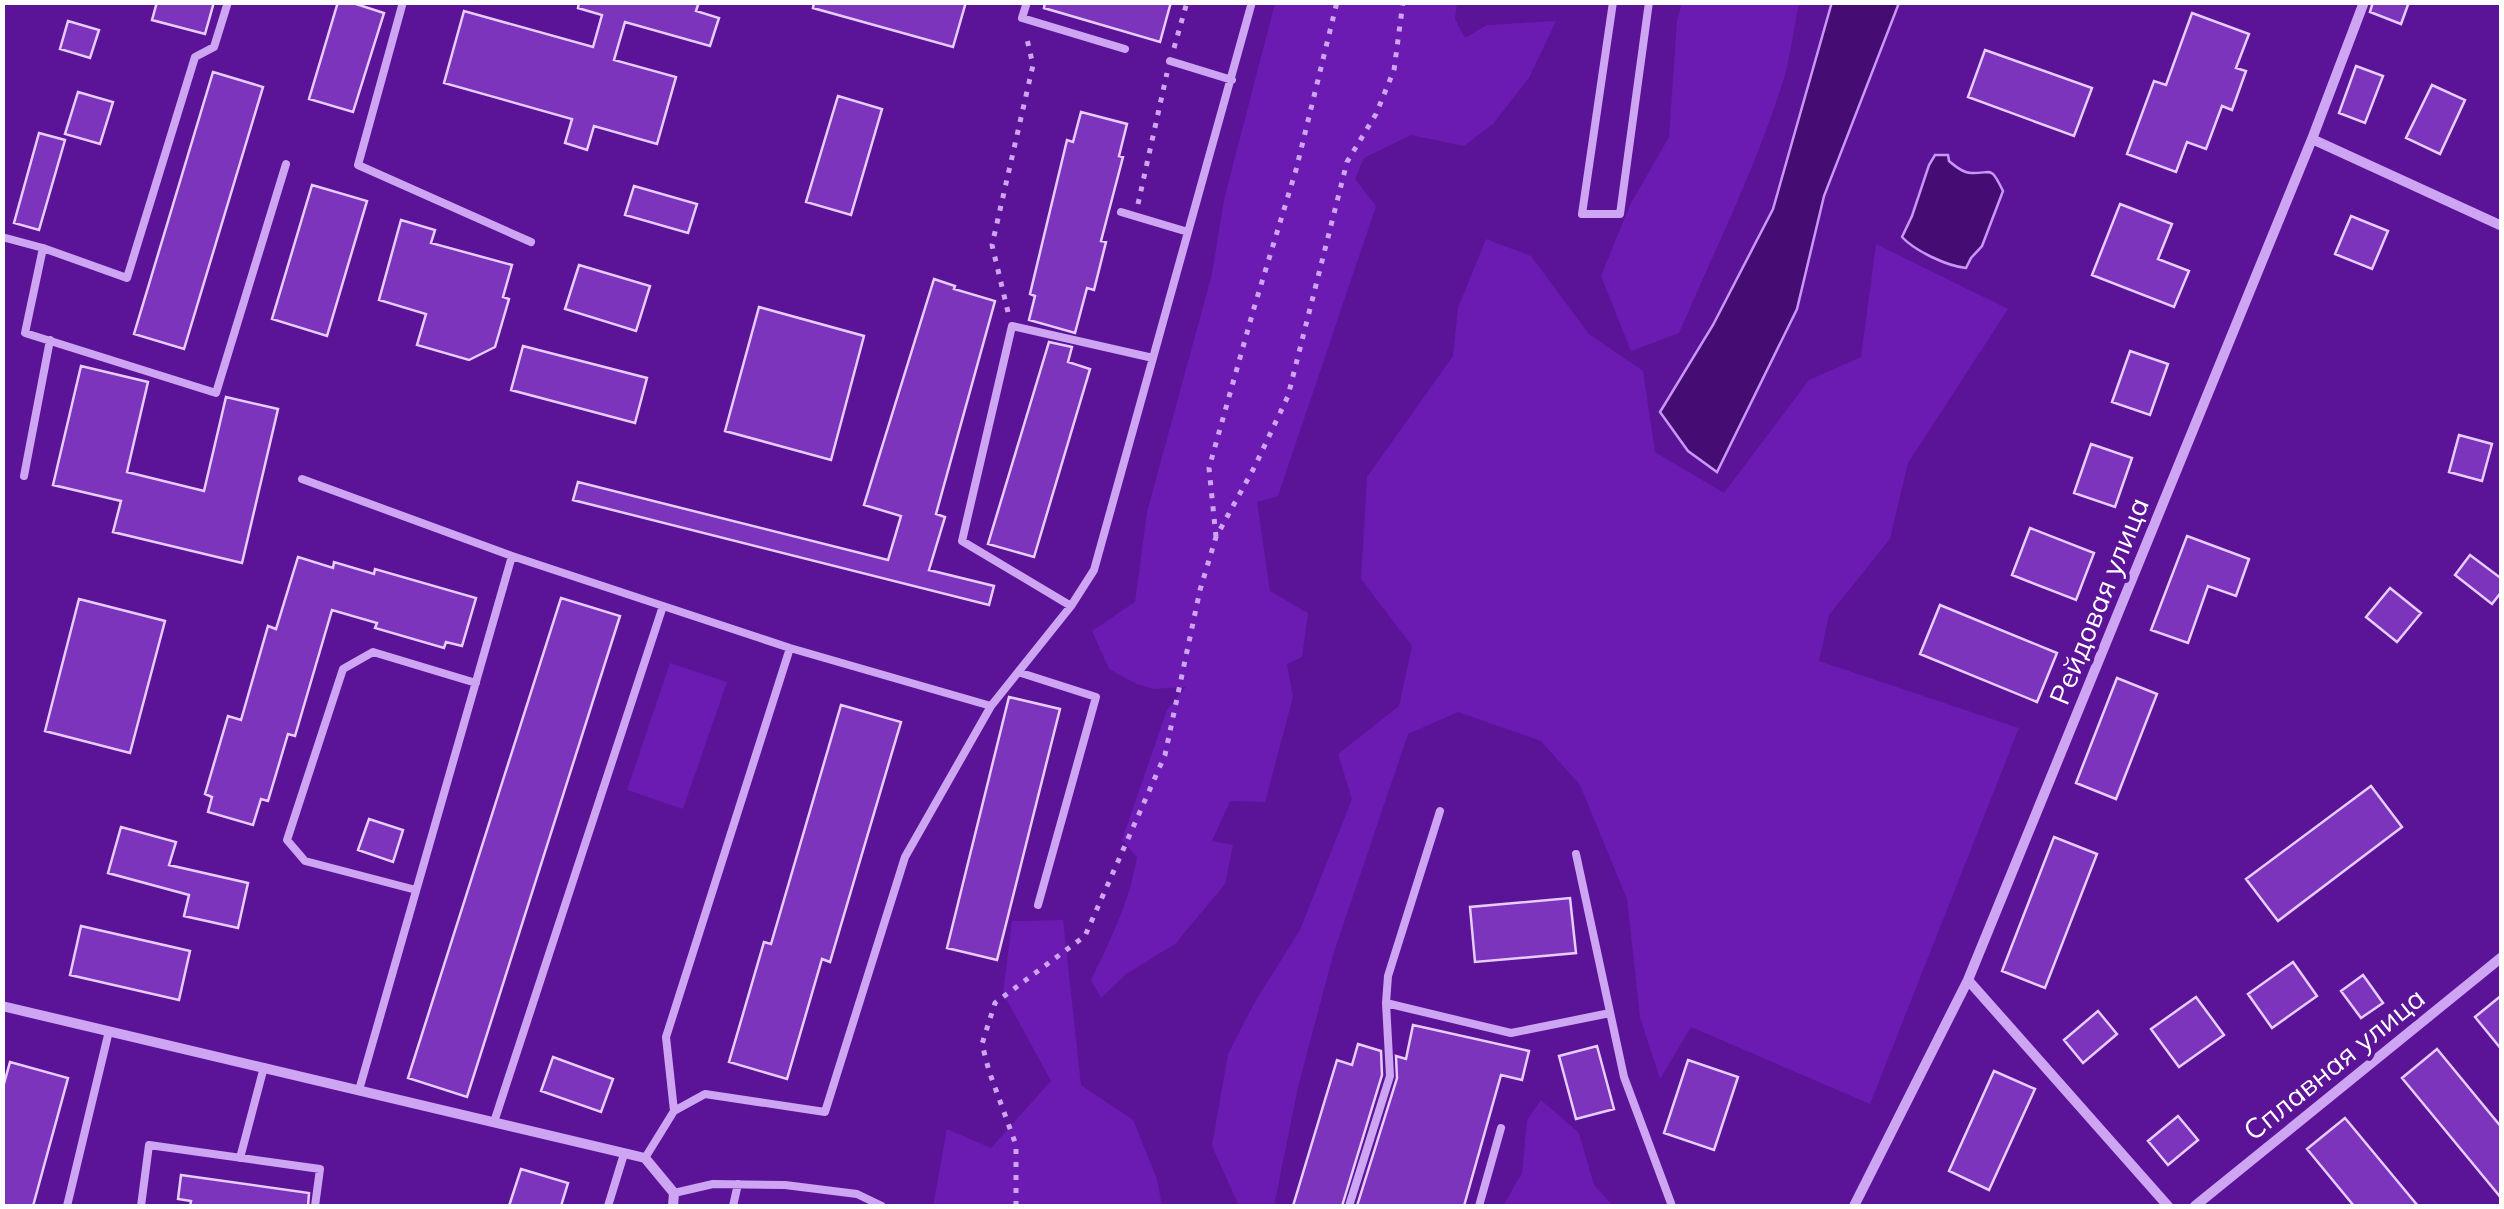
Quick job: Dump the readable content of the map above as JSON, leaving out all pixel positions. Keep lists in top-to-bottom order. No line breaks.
{"streets":{"street":["Рейдовая улица","Сплавная улица"]}}
